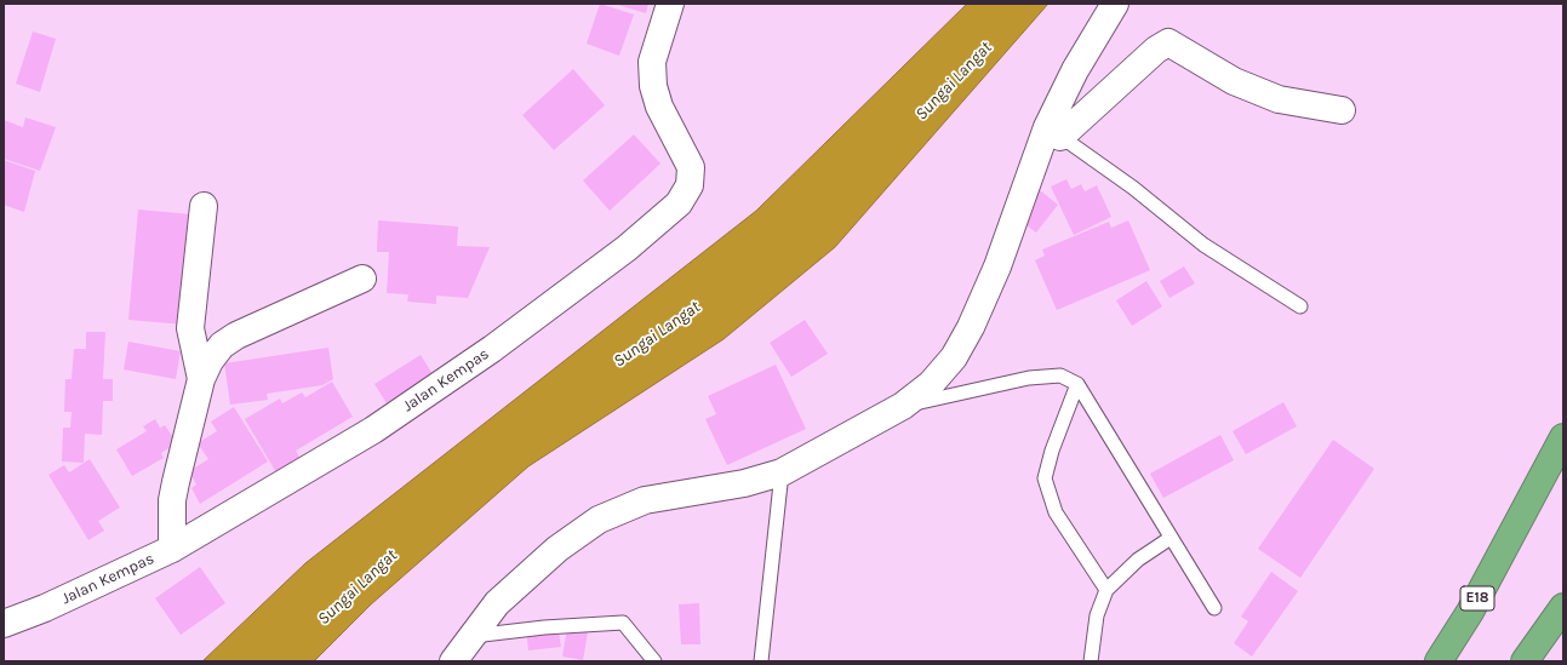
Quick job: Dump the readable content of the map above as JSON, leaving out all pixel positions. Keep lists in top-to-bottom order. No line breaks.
{"streets":{"highway":["E18"],"street":["Jalan Kempas"]},"water":["Sungai Langat"]}
